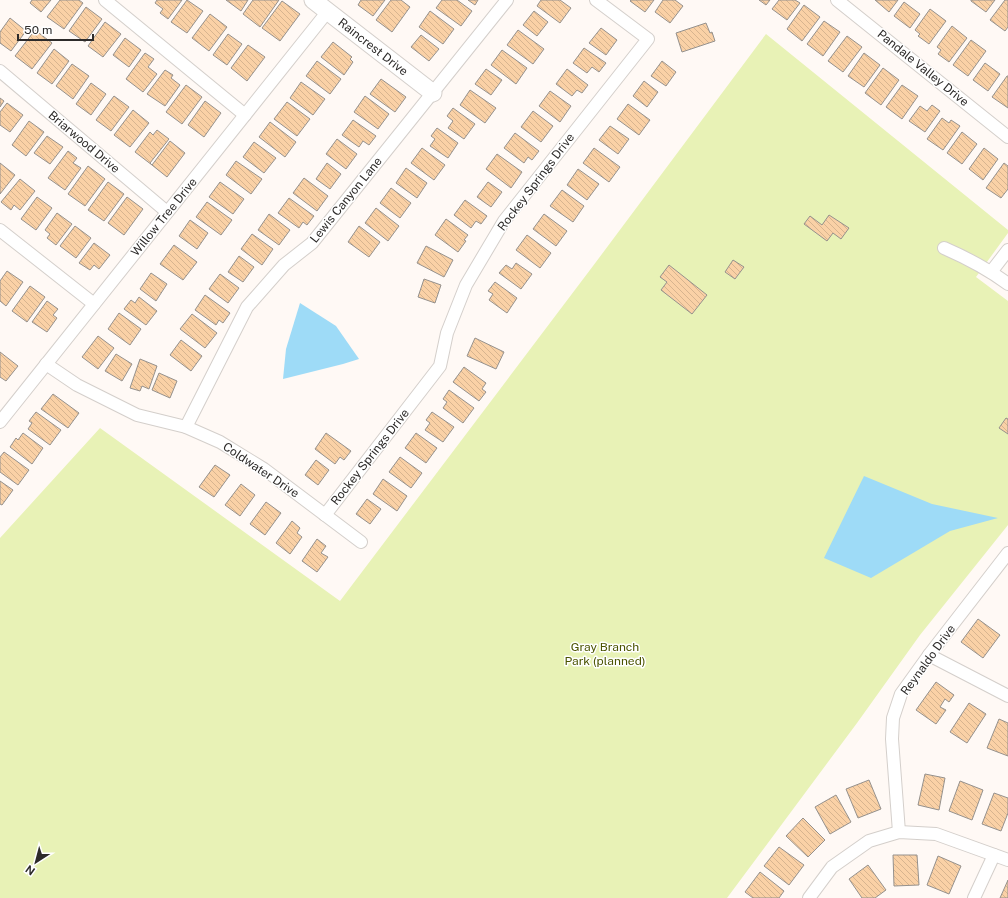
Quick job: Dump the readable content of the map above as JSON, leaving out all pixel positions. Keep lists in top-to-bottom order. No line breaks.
{"streets":{"street":["Raincrest Drive","Pandale Valley Drive","Briarwood Drive","Rockey Springs Drive","Lewis Canyon Lane","Willow Tree Drive","Coldwater Drive","Reynaldo Drive"]},"crossings":[["Raincrest Drive","Lewis Canyon Lane"],["Raincrest Drive","Willow Tree Drive"],["Briarwood Drive","Willow Tree Drive"],["Rockey Springs Drive","Coldwater Drive"],["Lewis Canyon Lane","Coldwater Drive"],["Willow Tree Drive","Coldwater Drive"]],"parks":["Gray Branch Park (planned)"],"scale_bar":"50 m","north":"bottom left"}
